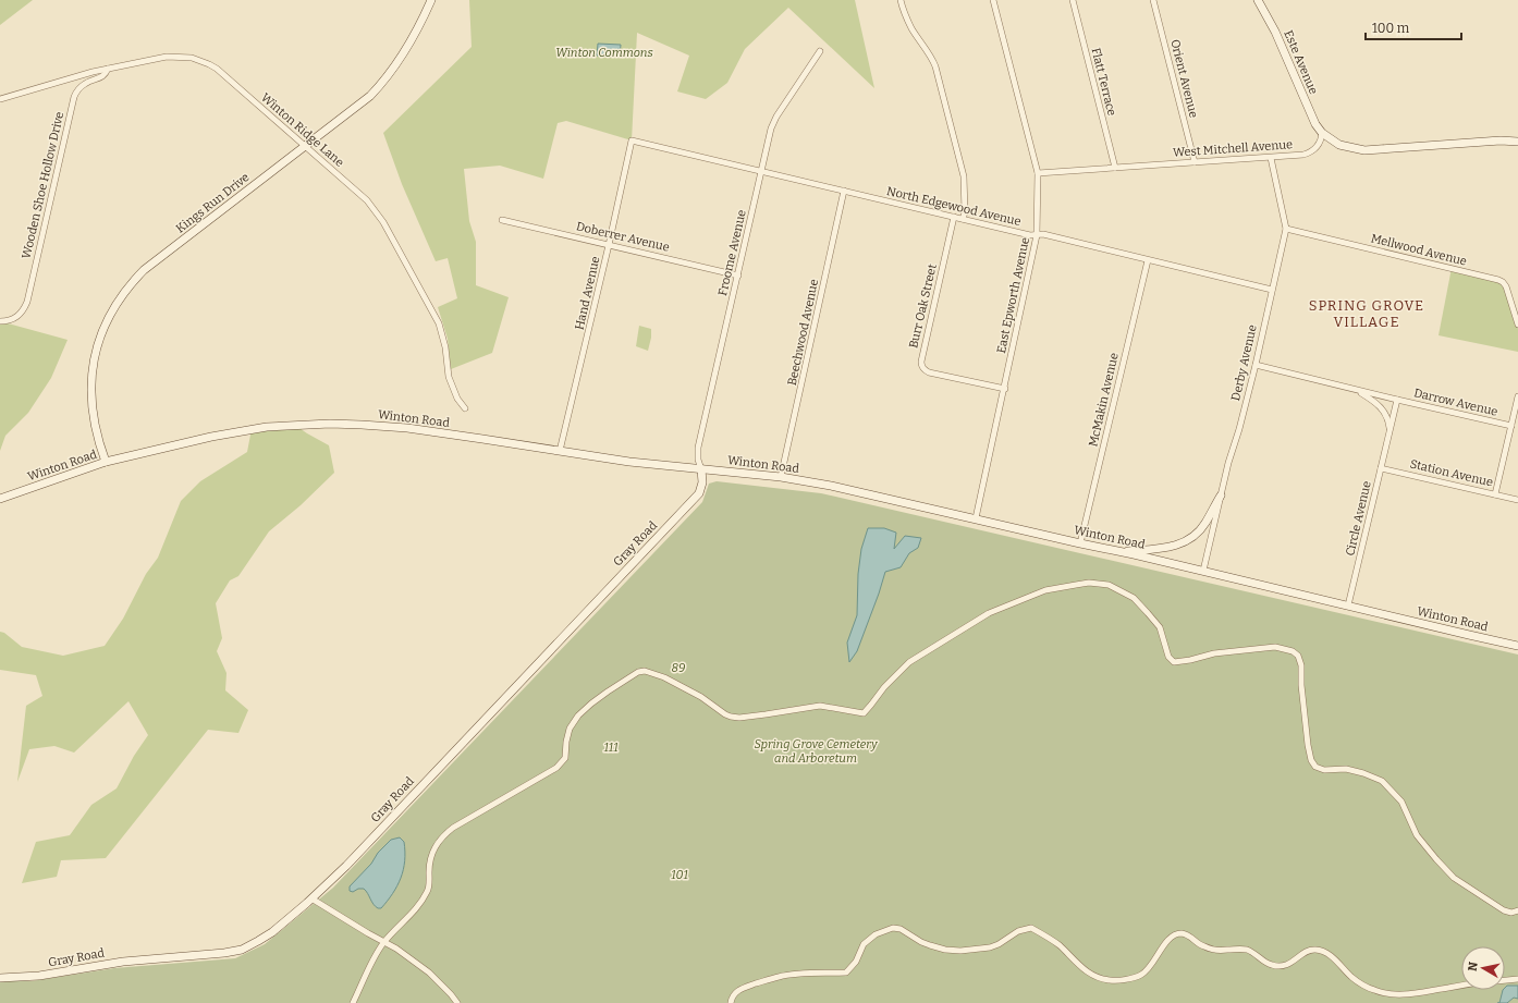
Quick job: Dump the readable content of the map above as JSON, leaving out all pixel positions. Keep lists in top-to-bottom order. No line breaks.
{"streets":{"street":["Este Avenue","Orient Avenue","Flatt Terrace","Winton Ridge Lane","West Mitchell Avenue","Wooden Shoe Hollow Drive","Kings Run Drive","North Edgewood Avenue","Doberrer Avenue","Mellwood Avenue","Froome Avenue","Hand Avenue","East Epworth Avenue","Burr Oak Street","Beechwood Avenue","Derby Avenue","McMakin Avenue","Darrow Avenue","Winton Road","Station Avenue","Circle Avenue","Gray Road"]},"crossings":[["Este Avenue","West Mitchell Avenue"],["Orient Avenue","West Mitchell Avenue"],["Flatt Terrace","West Mitchell Avenue"],["Winton Ridge Lane","Wooden Shoe Hollow Drive"],["Winton Ridge Lane","Kings Run Drive"],["West Mitchell Avenue","East Epworth Avenue"],["West Mitchell Avenue","Derby Avenue"],["Kings Run Drive","Winton Road"],["North Edgewood Avenue","Froome Avenue"],["North Edgewood Avenue","Hand Avenue"],["North Edgewood Avenue","East Epworth Avenue"],["North Edgewood Avenue","Burr Oak Street"],["North Edgewood Avenue","Beechwood Avenue"],["North Edgewood Avenue","Derby Avenue"],["North Edgewood Avenue","McMakin Avenue"],["Doberrer Avenue","Froome Avenue"],["Doberrer Avenue","Hand Avenue"],["Mellwood Avenue","Derby Avenue"],["Froome Avenue","Winton Road"],["Froome Avenue","Gray Road"],["Hand Avenue","Winton Road"],["East Epworth Avenue","Burr Oak Street"],["East Epworth Avenue","Winton Road"],["Beechwood Avenue","Winton Road"],["Derby Avenue","Winton Road"],["Derby Avenue","Circle Avenue"],["McMakin Avenue","Winton Road"],["Darrow Avenue","Circle Avenue"],["Winton Road","Circle Avenue"],["Winton Road","Gray Road"],["Station Avenue","Circle Avenue"]],"districts":["SPRING GROVE VILLAGE"],"parks":["Winton Commons","89","Spring Grove Cemetery and Arboretum","111","101"],"scale_bar":"100 m","north":"left"}
